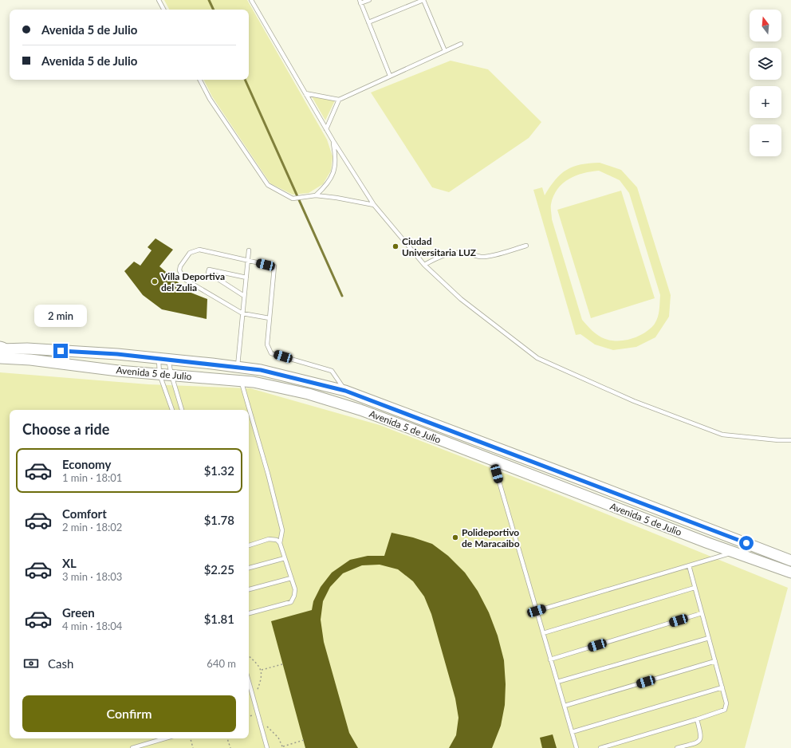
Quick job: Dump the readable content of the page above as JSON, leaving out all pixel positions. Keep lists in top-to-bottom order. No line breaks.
{"streets":{"main road":["Avenida 5 de Julio"]},"places":["Ciudad Universitaria LUZ","Villa Deportiva del Zulia","Polideportivo de Maracaibo"],"north":"top","page":{"map_buttons":["+","−"],"banner":["Avenida 5 de Julio","Avenida 5 de Julio"],"bubble":"2 min","heading":"Choose a ride","list":[{"name":"Economy","note":"1 min · 18:01","value":"$1.32"},{"name":"Comfort","note":"2 min · 18:02","value":"$1.78"},{"name":"XL","note":"3 min · 18:03","value":"$2.25"},{"name":"Green","note":"4 min · 18:04","value":"$1.81"}],"pay":["Cash","640 m"],"buttons":"Confirm"}}
